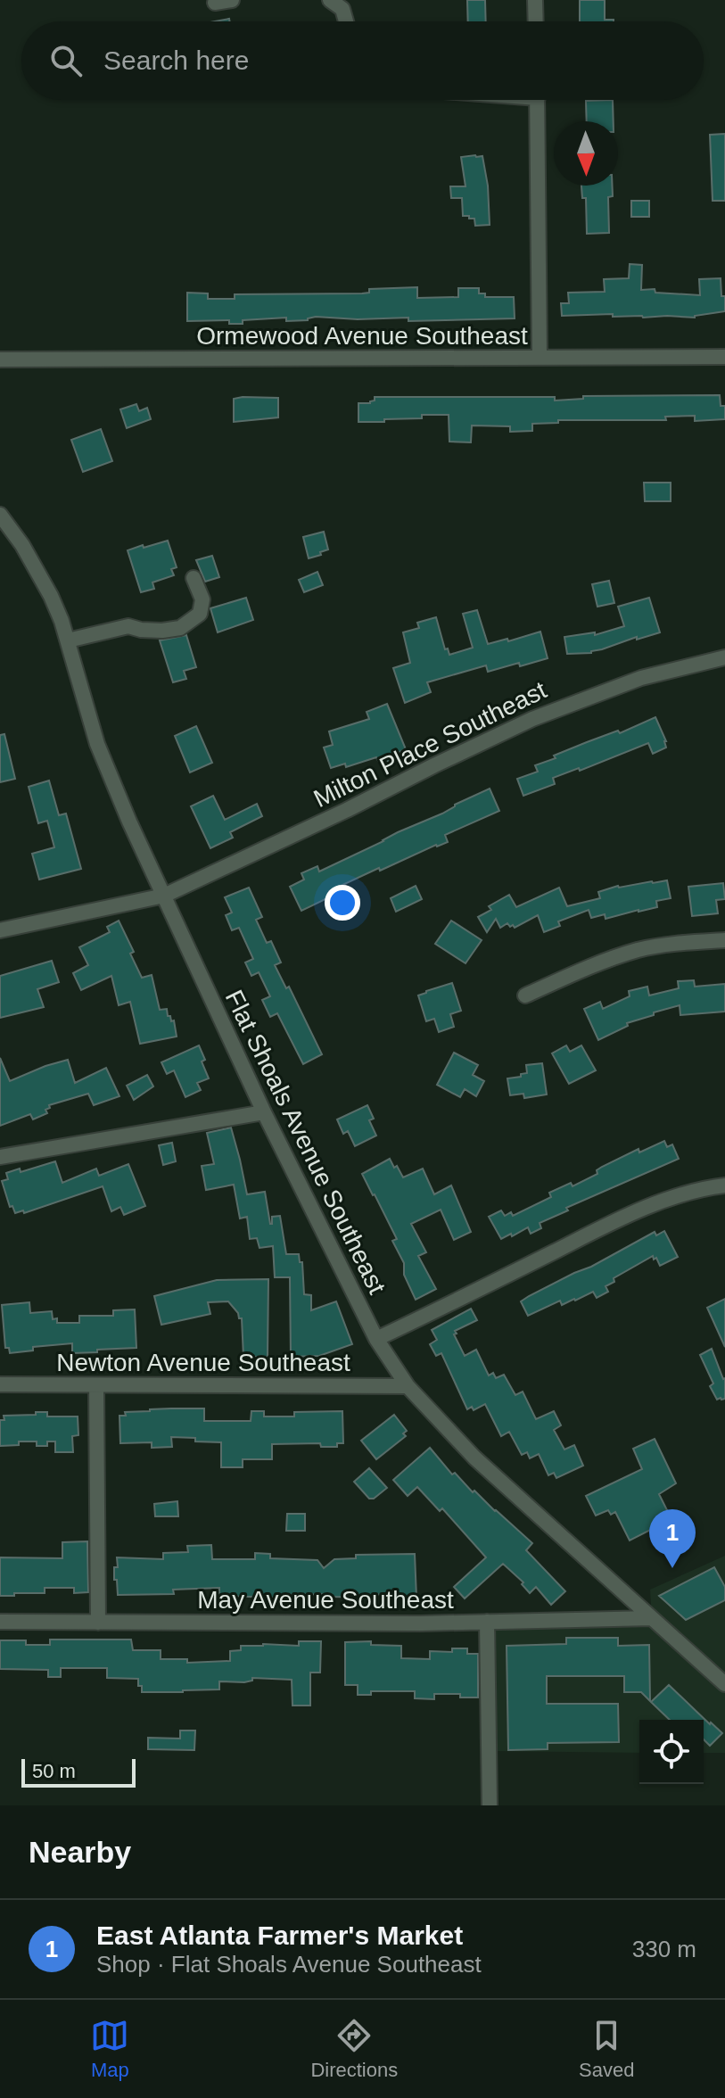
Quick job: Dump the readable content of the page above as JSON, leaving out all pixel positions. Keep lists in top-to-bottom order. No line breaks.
{"streets":{"street":["Ormewood Avenue Southeast","Milton Place Southeast","Flat Shoals Avenue Southeast","Newton Avenue Southeast","May Avenue Southeast"]},"crossings":[["Milton Place Southeast","Flat Shoals Avenue Southeast"],["Flat Shoals Avenue Southeast","Newton Avenue Southeast"],["Flat Shoals Avenue Southeast","May Avenue Southeast"]],"scale_bar":"50 m","north":"bottom","page":{"search":"Search here","pins":"1","scale":"50 m","heading":"Nearby","list":[{"mark":"1","name":"East Atlanta Farmer's Market","note":"Shop · Flat Shoals Avenue Southeast","value":"330 m"}],"nav":["Map","Directions","Saved"]}}
